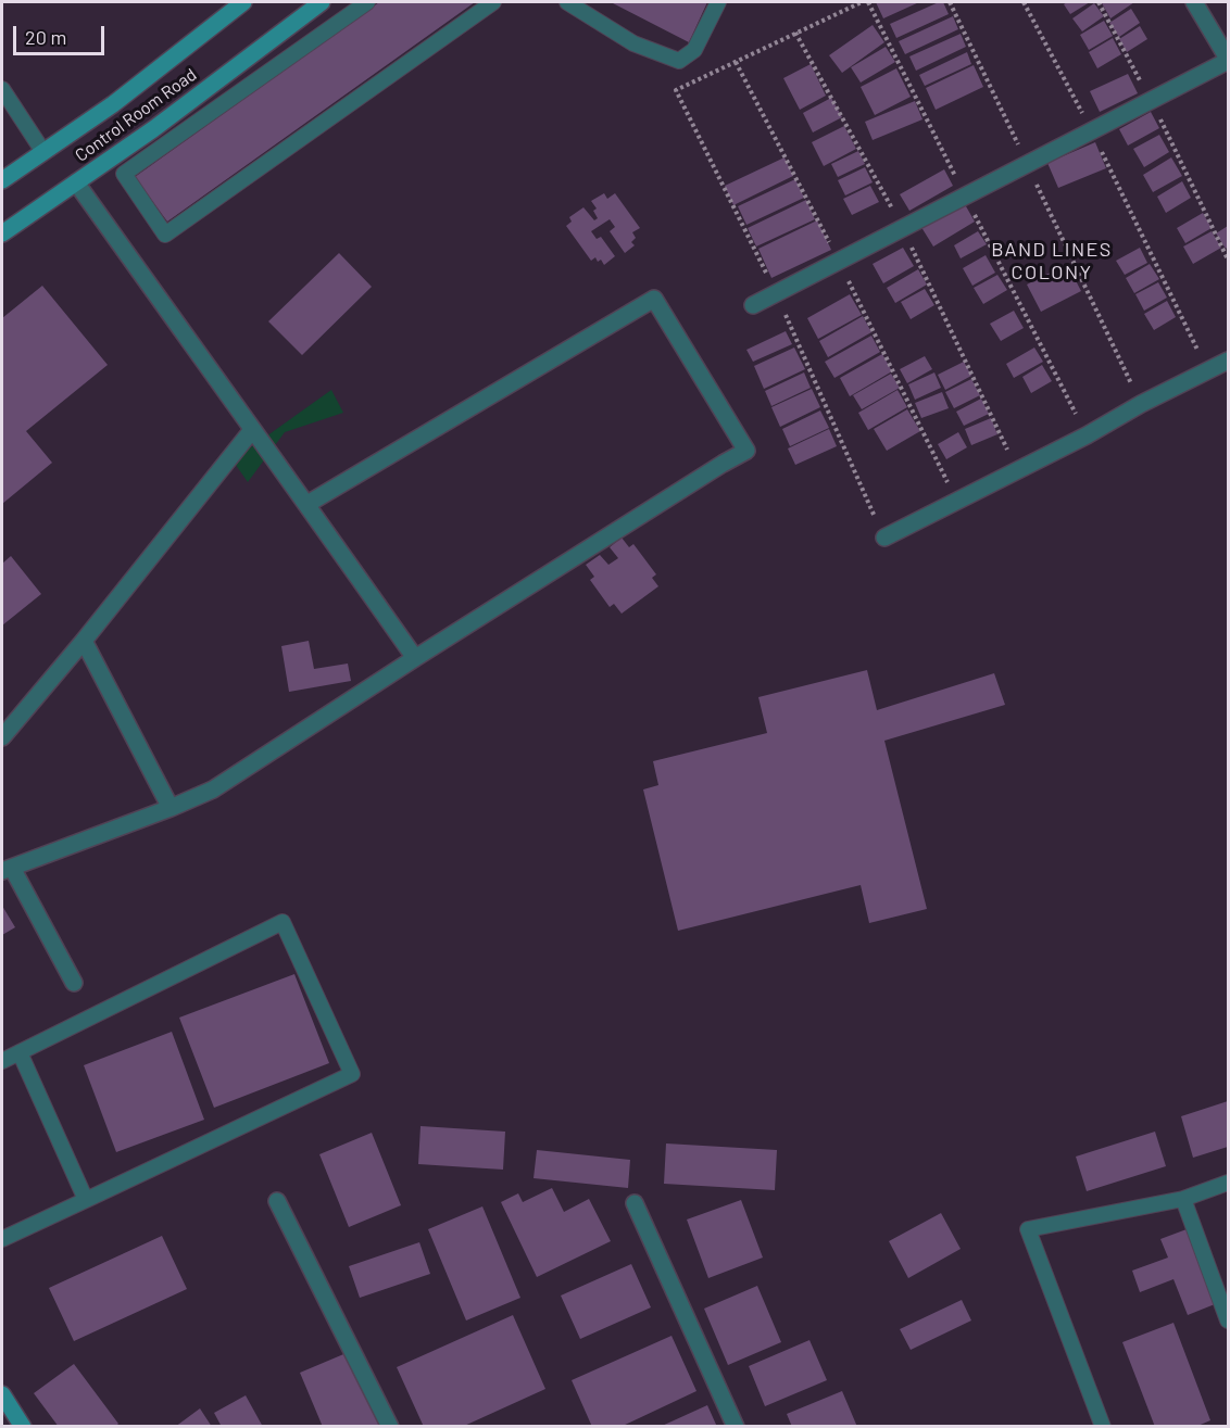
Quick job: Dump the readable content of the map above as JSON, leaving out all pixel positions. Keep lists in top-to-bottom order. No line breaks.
{"streets":{"main road":["Control Room Road"]},"districts":["BAND LINES COLONY"],"scale_bar":"20 m"}
